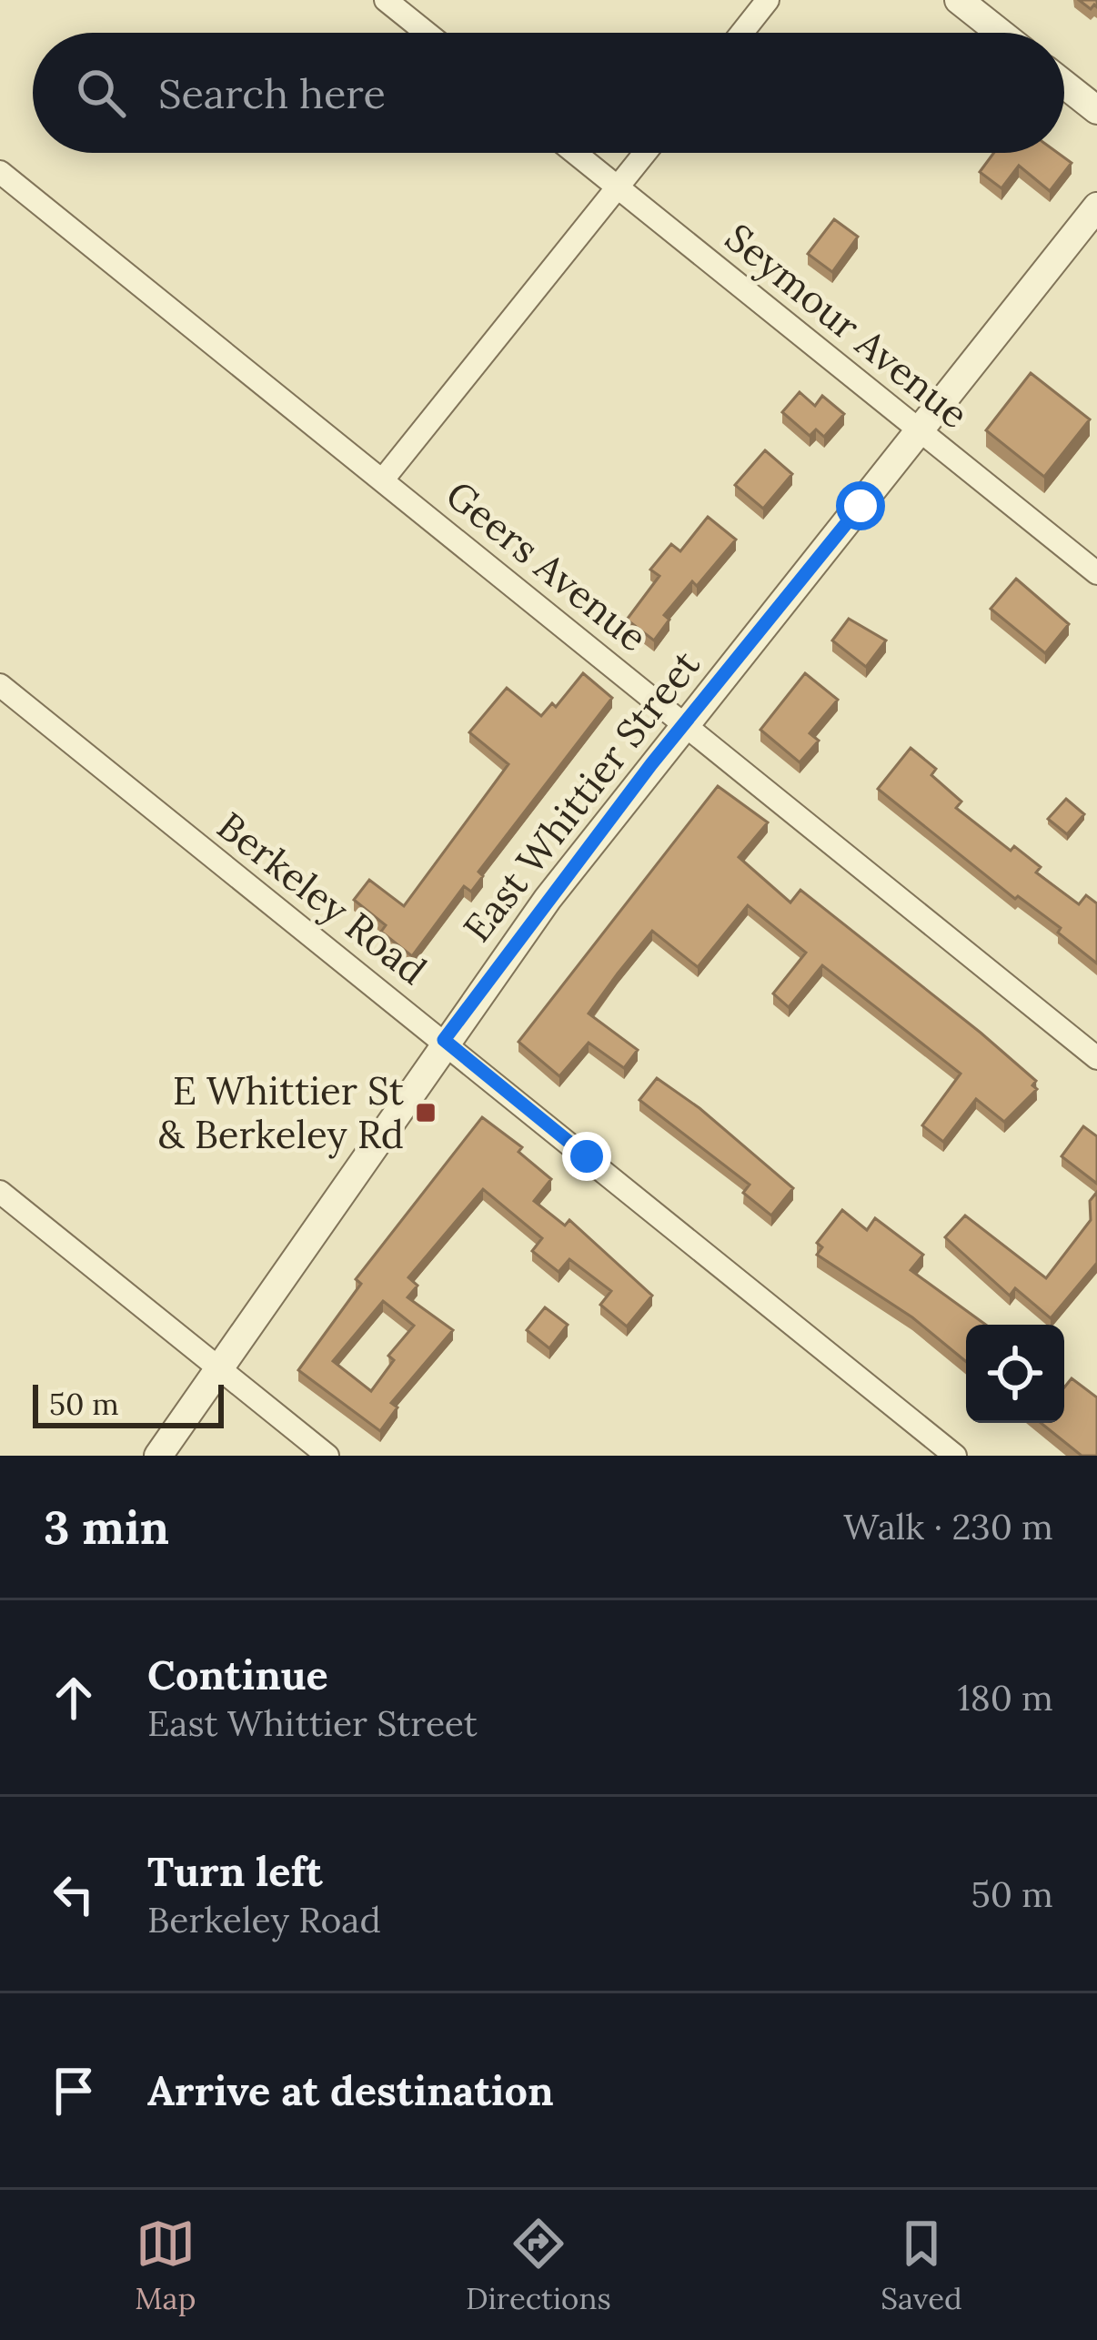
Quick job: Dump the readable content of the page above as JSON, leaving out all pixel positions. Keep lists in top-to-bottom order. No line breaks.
{"streets":{"street":["Seymour Avenue","Geers Avenue","East Whittier Street","Berkeley Road"]},"crossings":[["Seymour Avenue","East Whittier Street"],["Geers Avenue","East Whittier Street"],["East Whittier Street","Berkeley Road"]],"places":{"transit":["E Whittier St & Berkeley Rd"]},"scale_bar":"50 m","page":{"search":"Search here","scale":"50 m","heading":["3 min","Walk · 230 m"],"list":[["Continue","East Whittier Street","180 m"],["Turn left","Berkeley Road","50 m"],"Arrive at destination"],"nav":["Map","Directions","Saved"]}}
